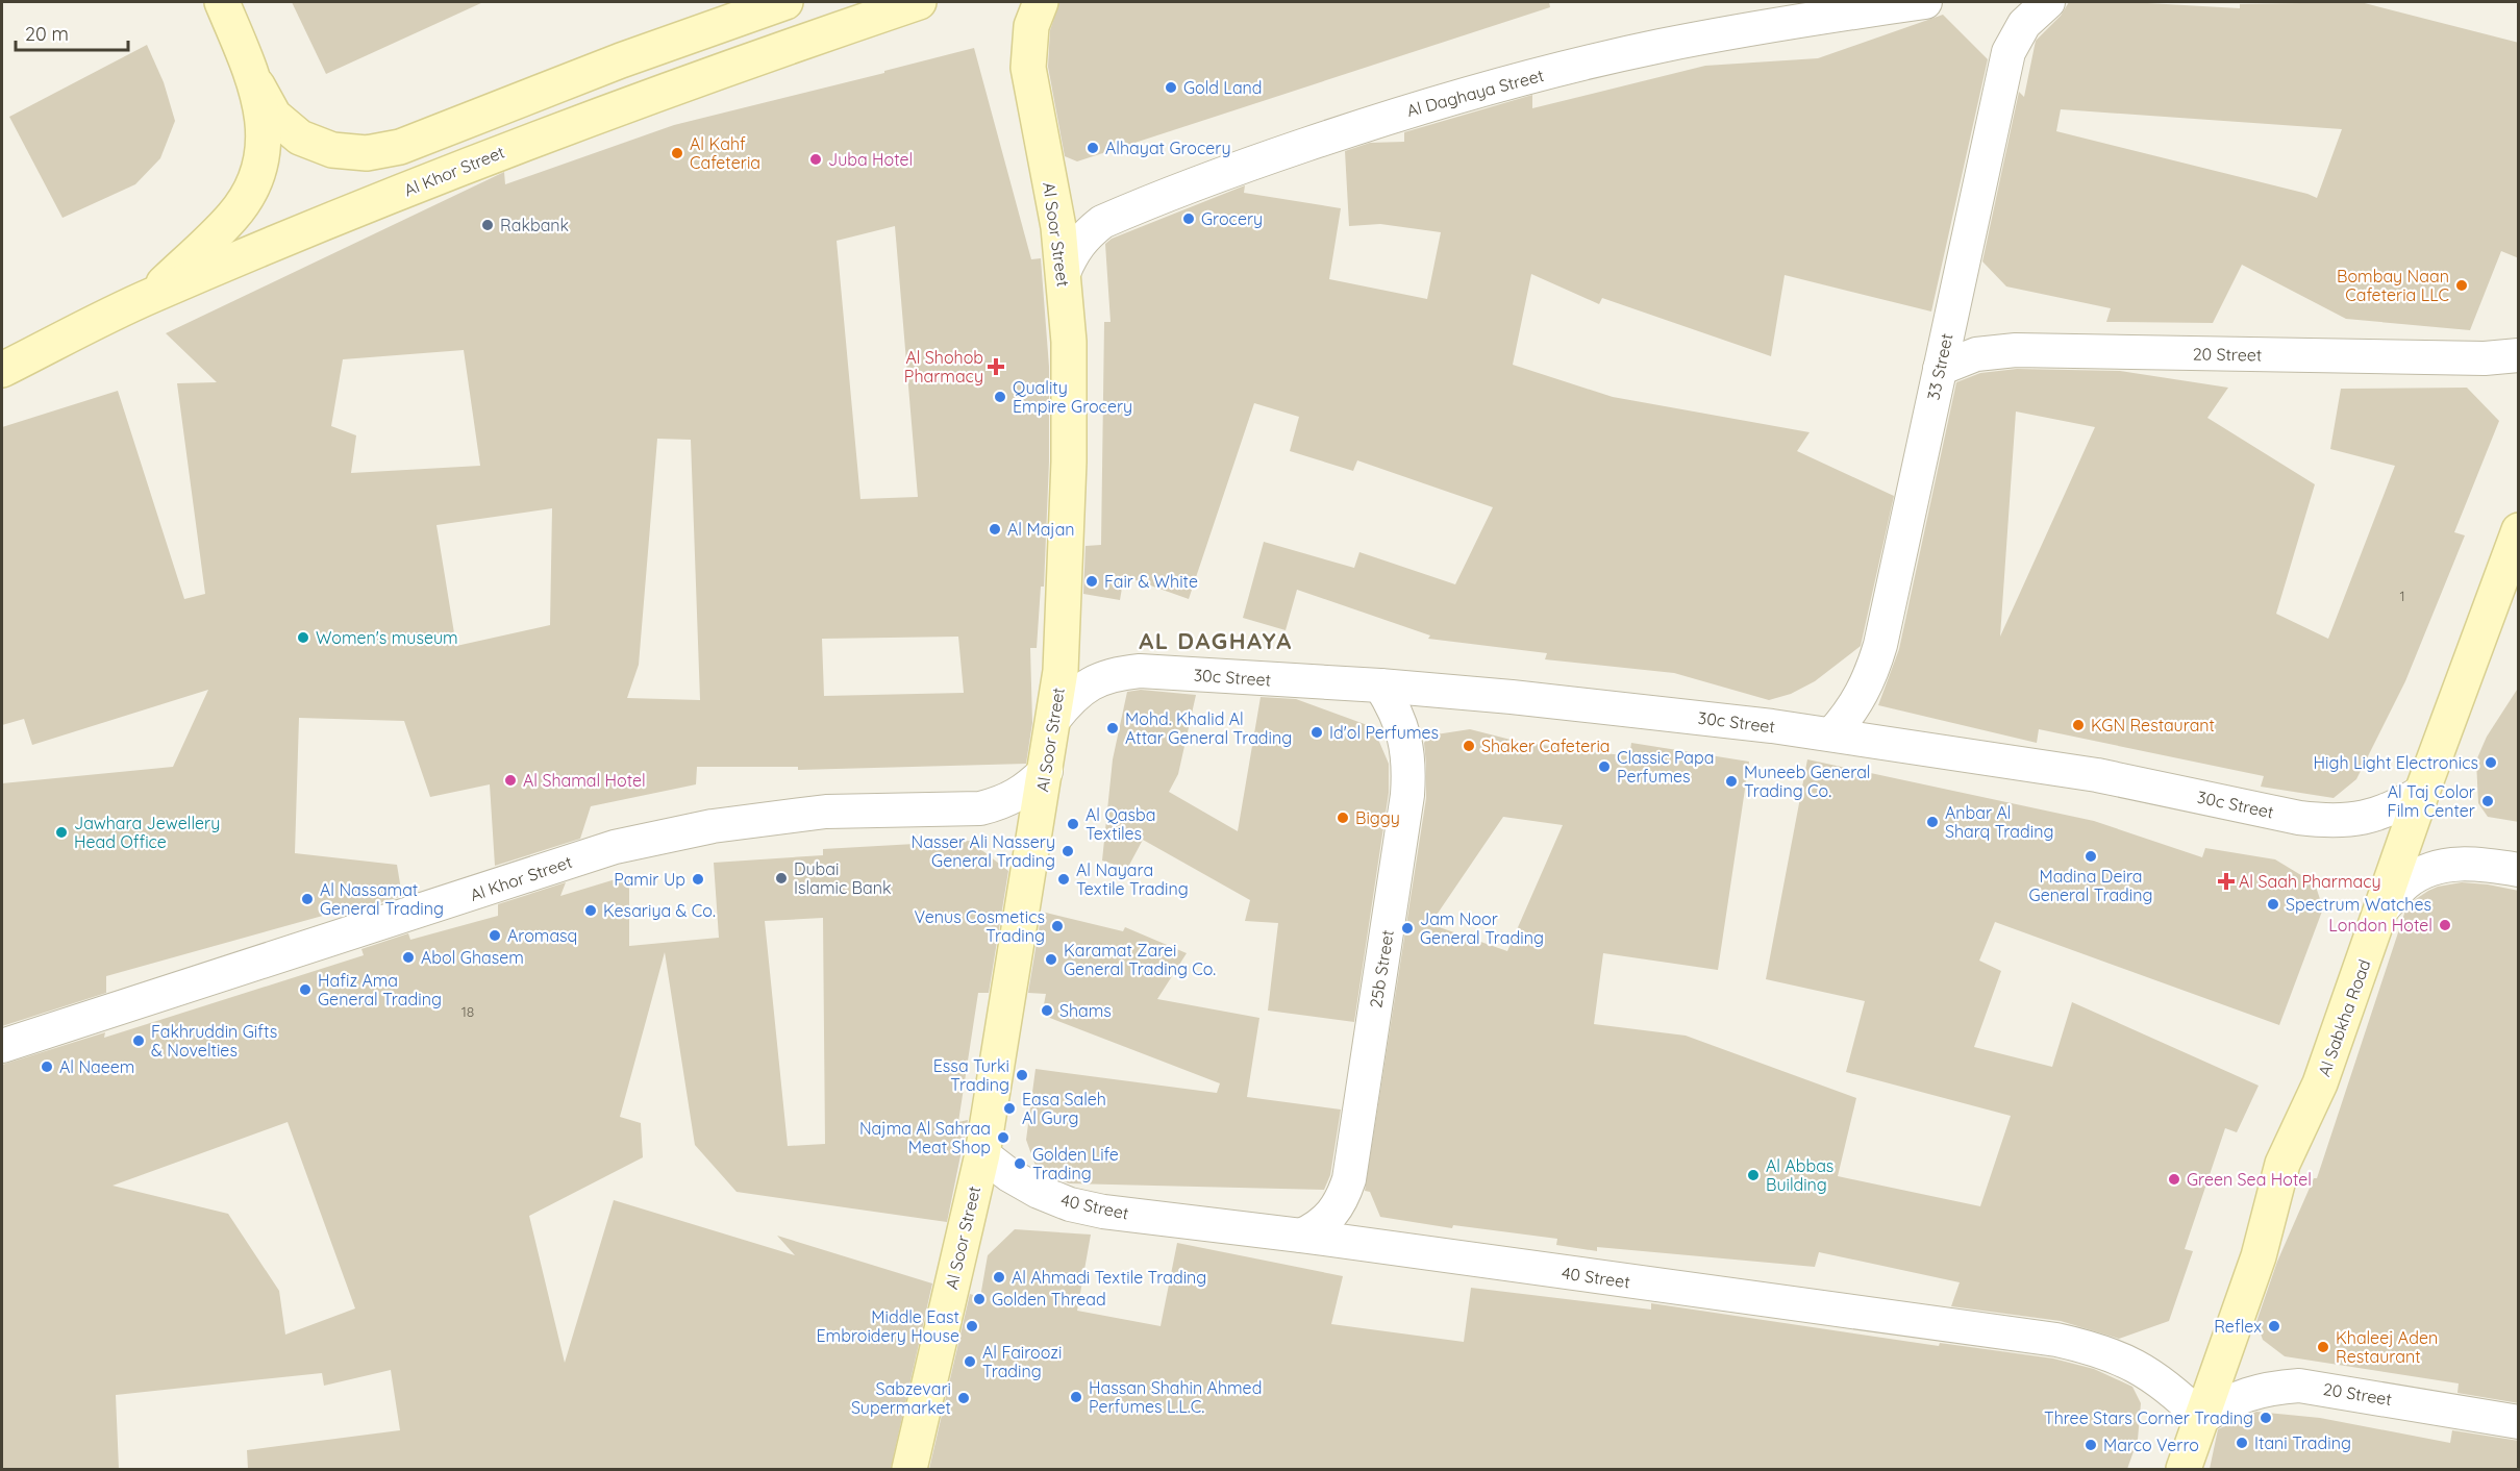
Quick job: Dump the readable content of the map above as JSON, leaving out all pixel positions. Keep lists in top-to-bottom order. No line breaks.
{"streets":{"street":["Al Daghaya Street","Al Khor Street","Al Soor Street","20 Street","33 Street","30c Street","25b Street","Al Sabkha Road","40 Street"]},"crossings":[["Al Daghaya Street","Al Soor Street"],["Al Khor Street","Al Soor Street"],["Al Soor Street","30c Street"],["Al Soor Street","40 Street"],["20 Street","33 Street"],["20 Street","Al Sabkha Road"],["20 Street","40 Street"],["33 Street","30c Street"],["30c Street","25b Street"],["30c Street","Al Sabkha Road"],["25b Street","40 Street"],["Al Sabkha Road","40 Street"]],"districts":["AL DAGHAYA"],"places":{"other":["Gold Land","Alhayat Grocery","Al Kahf Cafeteria","Juba Hotel","Grocery","Rakbank","Bombay Naan Cafeteria LLC","Quality Empire Grocery","Al Majan","Fair & White","Women's museum","KGN Restaurant","Mohd. Khalid Al Attar General Trading","Id'ol Perfumes","Shaker Cafeteria","High Light Electronics","Classic Papa Perfumes","Al Shamal Hotel","Muneeb General Trading Co.","Al Taj Color Film Center","Biggy","Anbar Al Sharq Trading","Al Qasba Textiles","Jawhara Jewellery Head Office","Nasser Ali Nassery General Trading","Madina Deira General Trading","Dubai Islamic Bank","Pamir Up","Al Nayara Textile Trading","Al Nassamat General Trading","Spectrum Watches","Kesariya & Co.","London Hotel","Venus Cosmetics Trading","Jam Noor General Trading","Aromasq","Abol Ghasem","Karamat Zarei General Trading Co.","Hafiz Ama General Trading","Shams","Fakhruddin Gifts & Novelties","Al Naeem","Essa Turki Trading","Easa Saleh Al Gurg","Najma Al Sahraa Meat Shop","Golden Life Trading","Al Abbas Building","Green Sea Hotel","Al Ahmadi Textile Trading","Golden Thread","Middle East Embroidery House","Reflex","Khaleej Aden Restaurant","Al Fairoozi Trading","Hassan Shahin Ahmed Perfumes L.L.C.","Sabzevari Supermarket","Three Stars Corner Trading","Itani Trading","Marco Verro"],"health":["Al Shohob Pharmacy","Al Saah Pharmacy"]},"house_numbers":["1","18"],"scale_bar":"20 m"}
